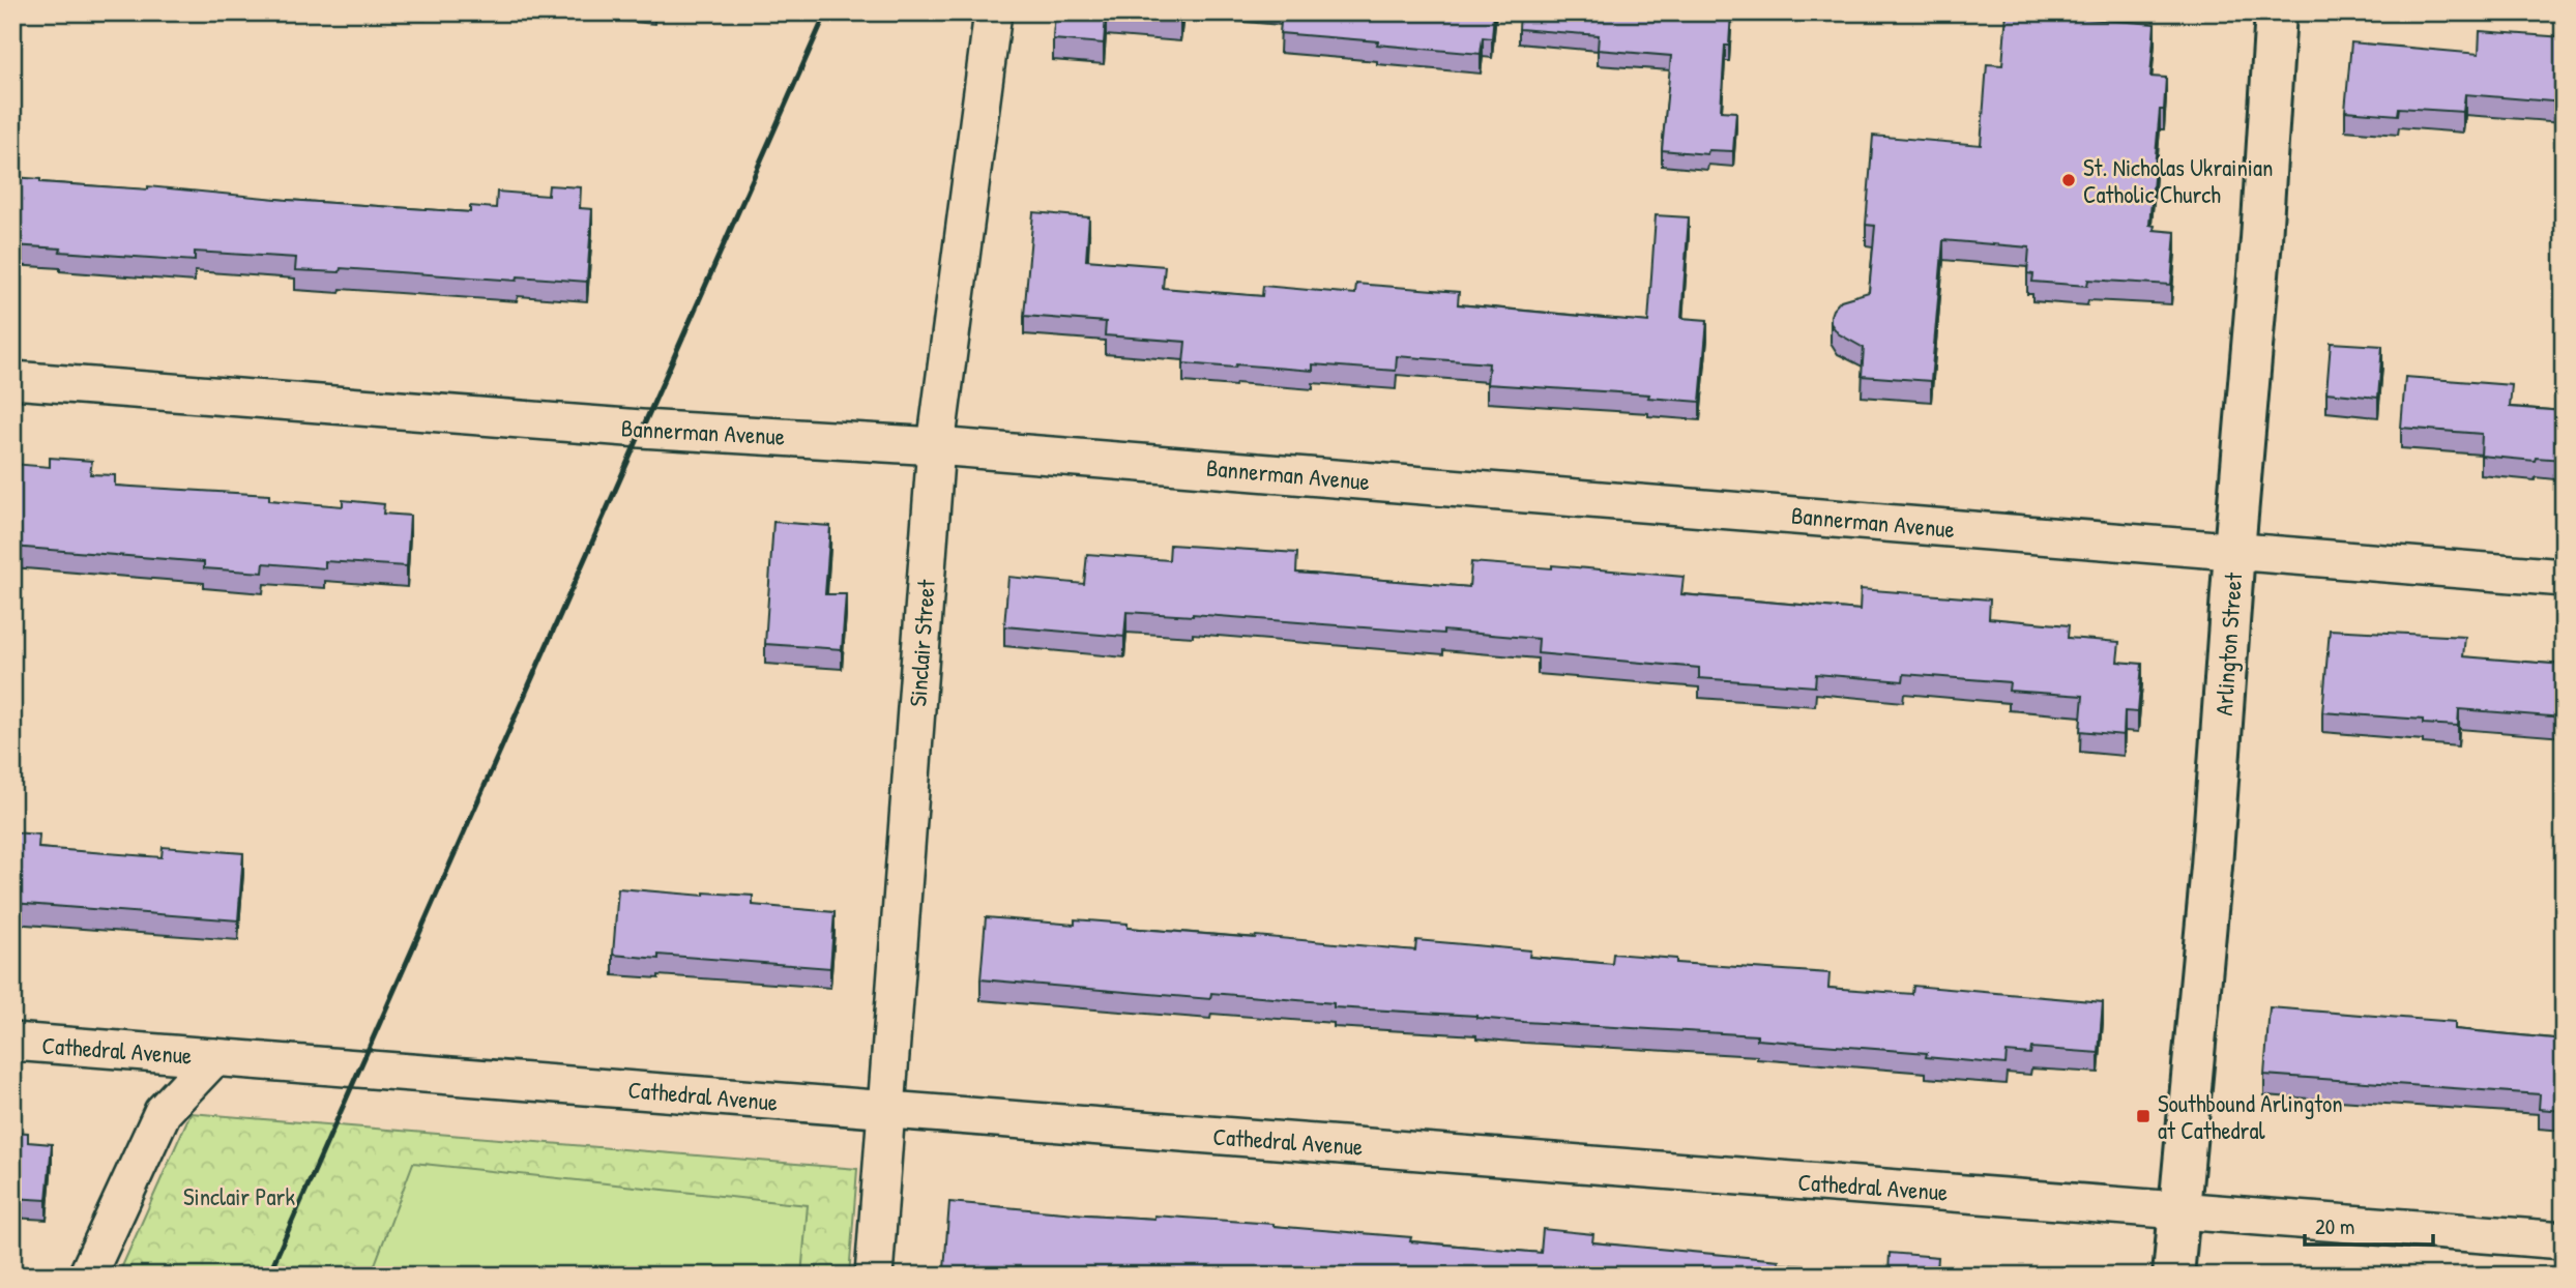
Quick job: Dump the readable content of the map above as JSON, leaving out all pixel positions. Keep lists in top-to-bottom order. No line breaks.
{"streets":{"main road":["Arlington Street"],"street":["Bannerman Avenue","Sinclair Street","Cathedral Avenue"]},"crossings":[["Bannerman Avenue","Sinclair Street"],["Bannerman Avenue","Arlington Street"],["Sinclair Street","Cathedral Avenue"],["Arlington Street","Cathedral Avenue"]],"parks":["Sinclair Park"],"places":{"other":["St. Nicholas Ukrainian Catholic Church"],"transit":["Southbound Arlington at Cathedral"]},"scale_bar":"20 m"}
